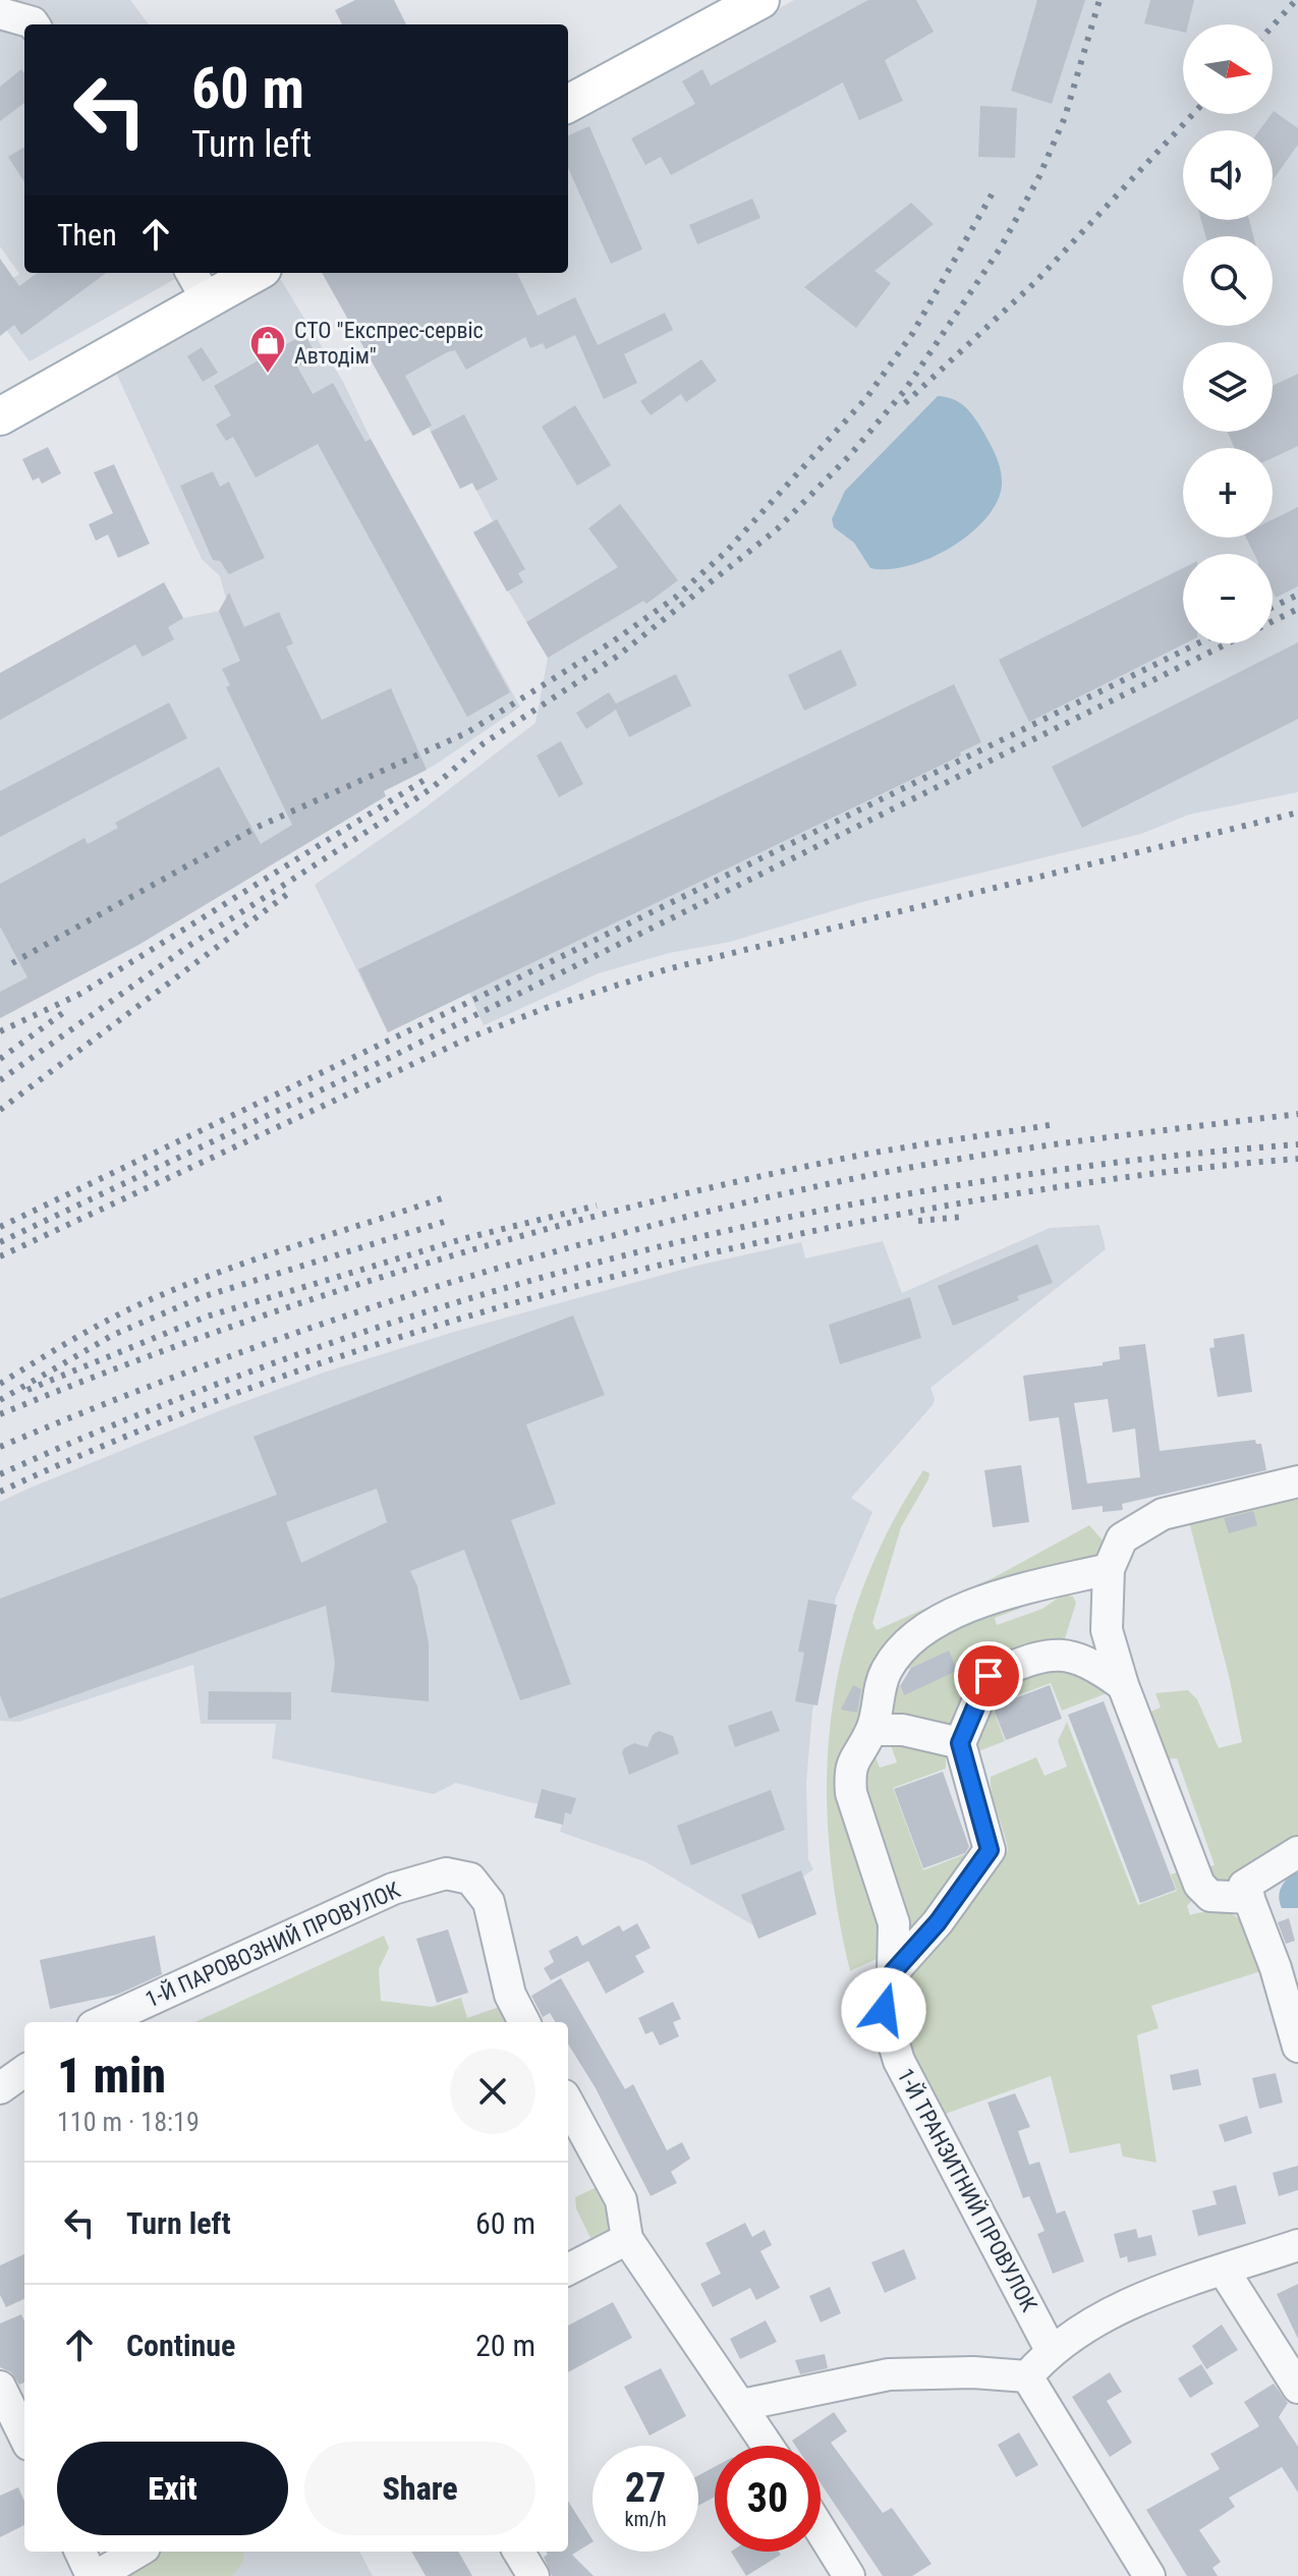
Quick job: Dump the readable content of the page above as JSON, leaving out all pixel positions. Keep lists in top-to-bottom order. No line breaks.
{"streets":{"street":["1-Й ПАРОВОЗНИЙ ПРОВУЛОК","1-Й ТРАНЗИТНИЙ ПРОВУЛОК"]},"places":{"shop":["СТО \"Експрес-сервіс Автодім\""]},"north":"right","page":{"map_buttons":["+","−"],"turn":["60 m","Turn left"],"then":"Then","heading":["1 min","110 m · 18:19"],"list":[{"name":"Turn left","value":"60 m"},{"name":"Continue","value":"20 m"}],"buttons":["Exit","Share"],"speed":"27 km/h","limit":"30"}}
